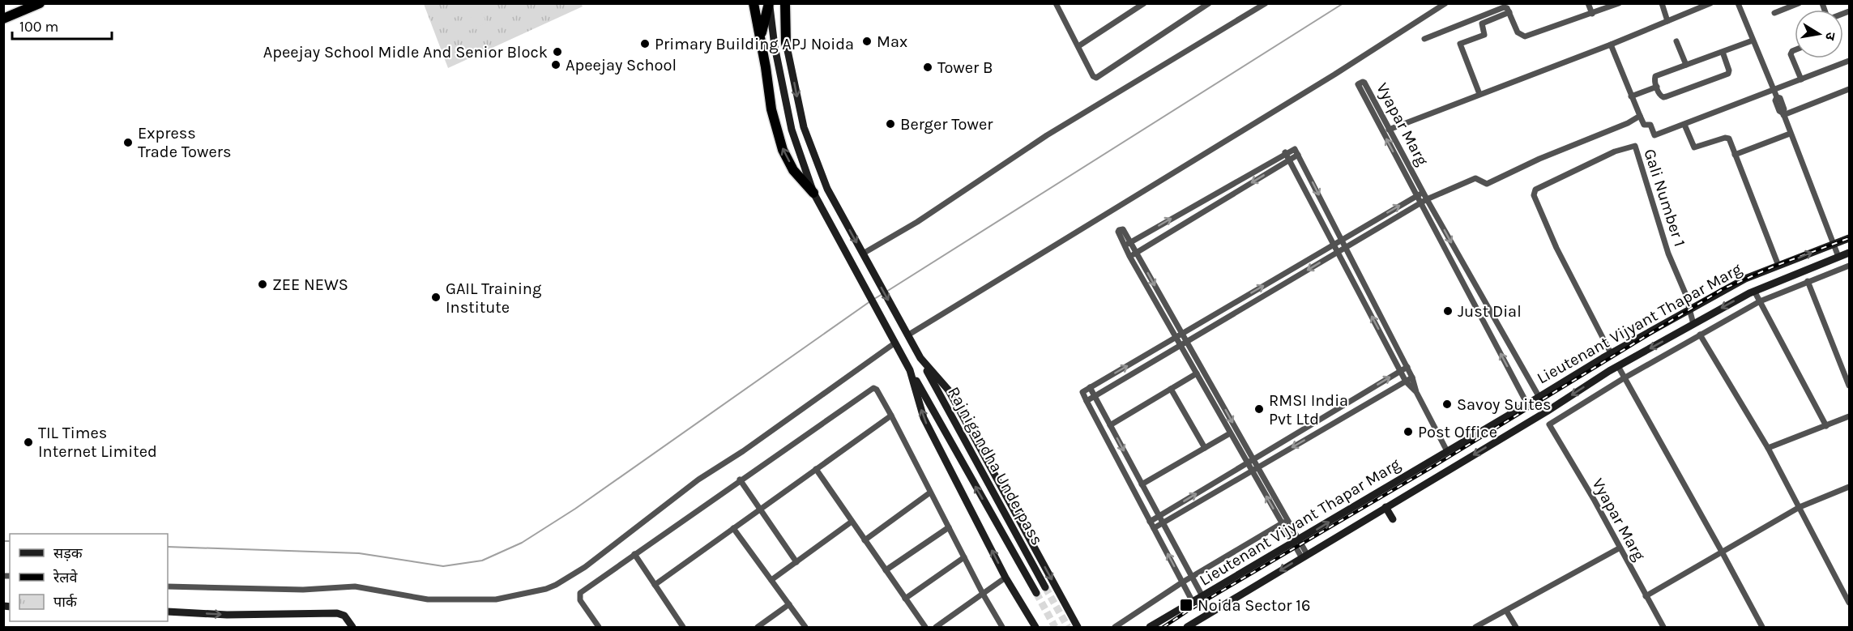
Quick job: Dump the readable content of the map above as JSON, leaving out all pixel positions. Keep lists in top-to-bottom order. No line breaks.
{"streets":{"main road":["Lieutenant Vijyant Thapar Marg","Rajnigandha Underpass"],"street":["Vyapar Marg","Gali Number 1"]},"crossings":[["Vyapar Marg","Lieutenant Vijyant Thapar Marg"],["Gali Number 1","Lieutenant Vijyant Thapar Marg"]],"places":{"other":["Max","Primary Building APJ Noida","Apeejay School Midle And Senior Block","Apeejay School","Tower B","Berger Tower","Express Trade Towers","ZEE NEWS","GAIL Training Institute","Just Dial","Savoy Suites","RMSI India Pvt Ltd","Post Office","TIL Times Internet Limited"],"transit":["Noida Sector 16"]},"legend":["सड़क","रेलवे","पार्क"],"scale_bar":"100 m","north":"right"}
